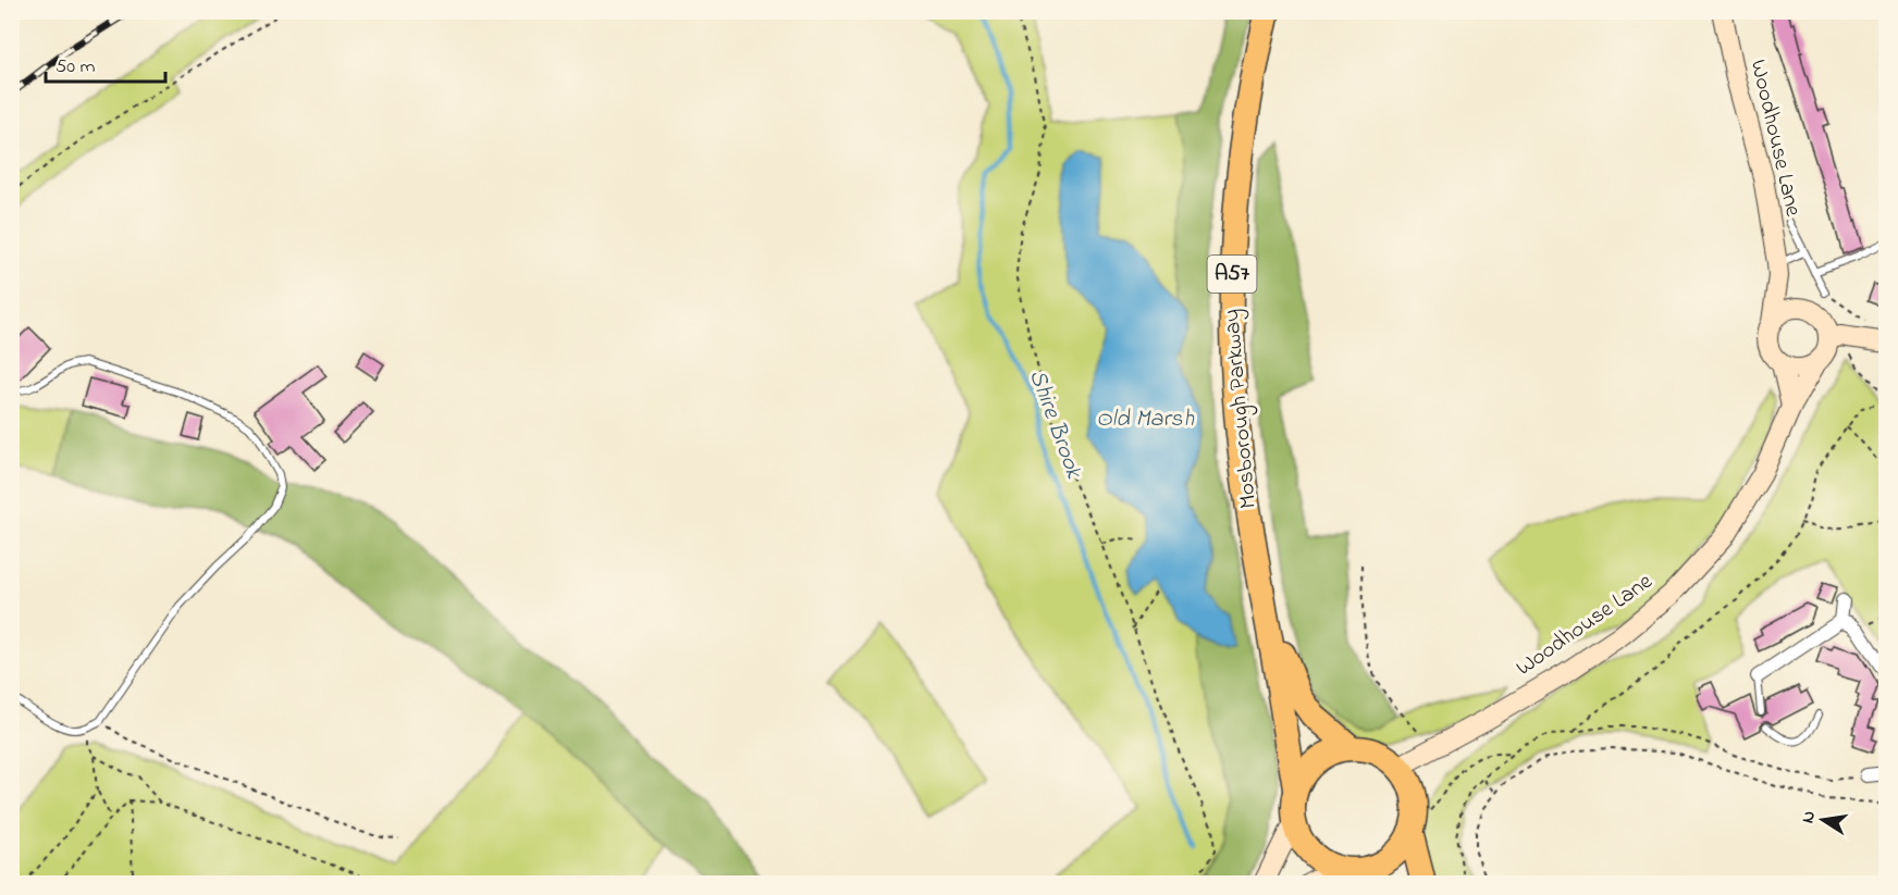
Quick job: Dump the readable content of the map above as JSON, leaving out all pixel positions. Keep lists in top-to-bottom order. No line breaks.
{"streets":{"highway":["A57","Mosborough Parkway"],"street":["Woodhouse Lane"]},"crossings":[["Woodhouse Lane","Mosborough Parkway"]],"water":["Old Marsh","Shire Brook"],"scale_bar":"50 m","north":"left"}
